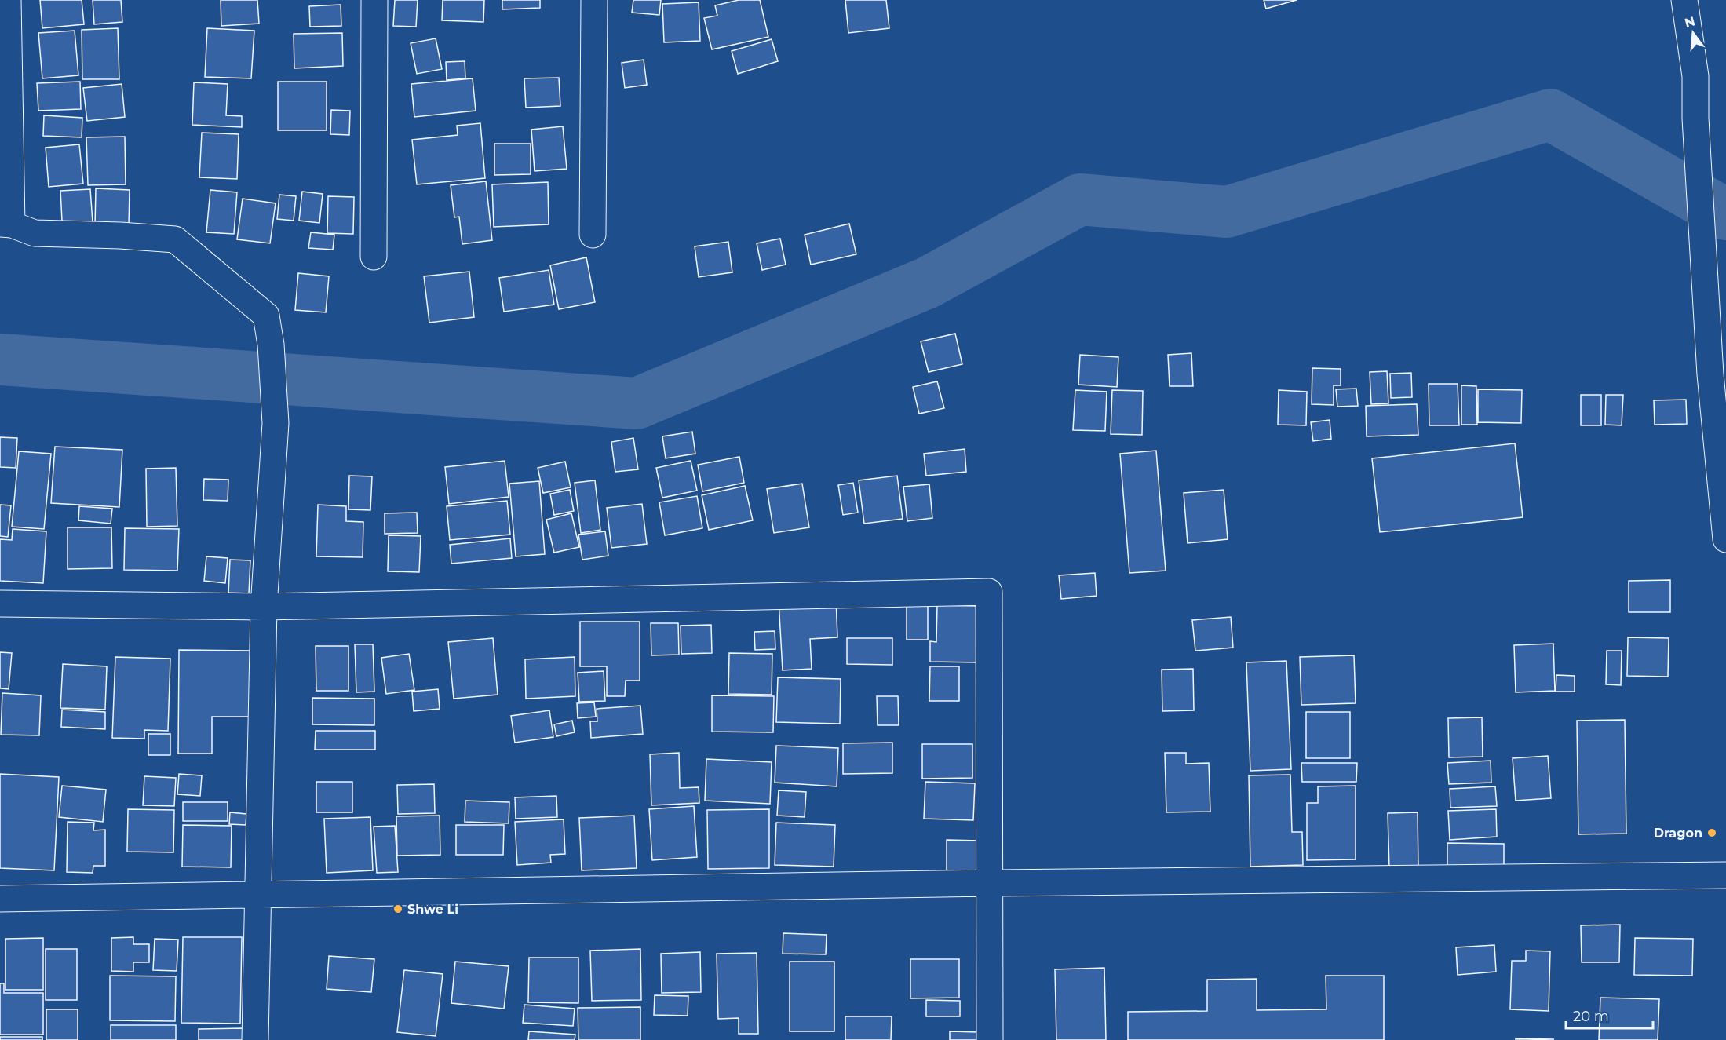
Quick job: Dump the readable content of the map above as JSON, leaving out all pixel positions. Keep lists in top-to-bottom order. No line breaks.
{"places":["Dragon","Shwe Li"],"scale_bar":"20 m","north":"top"}
